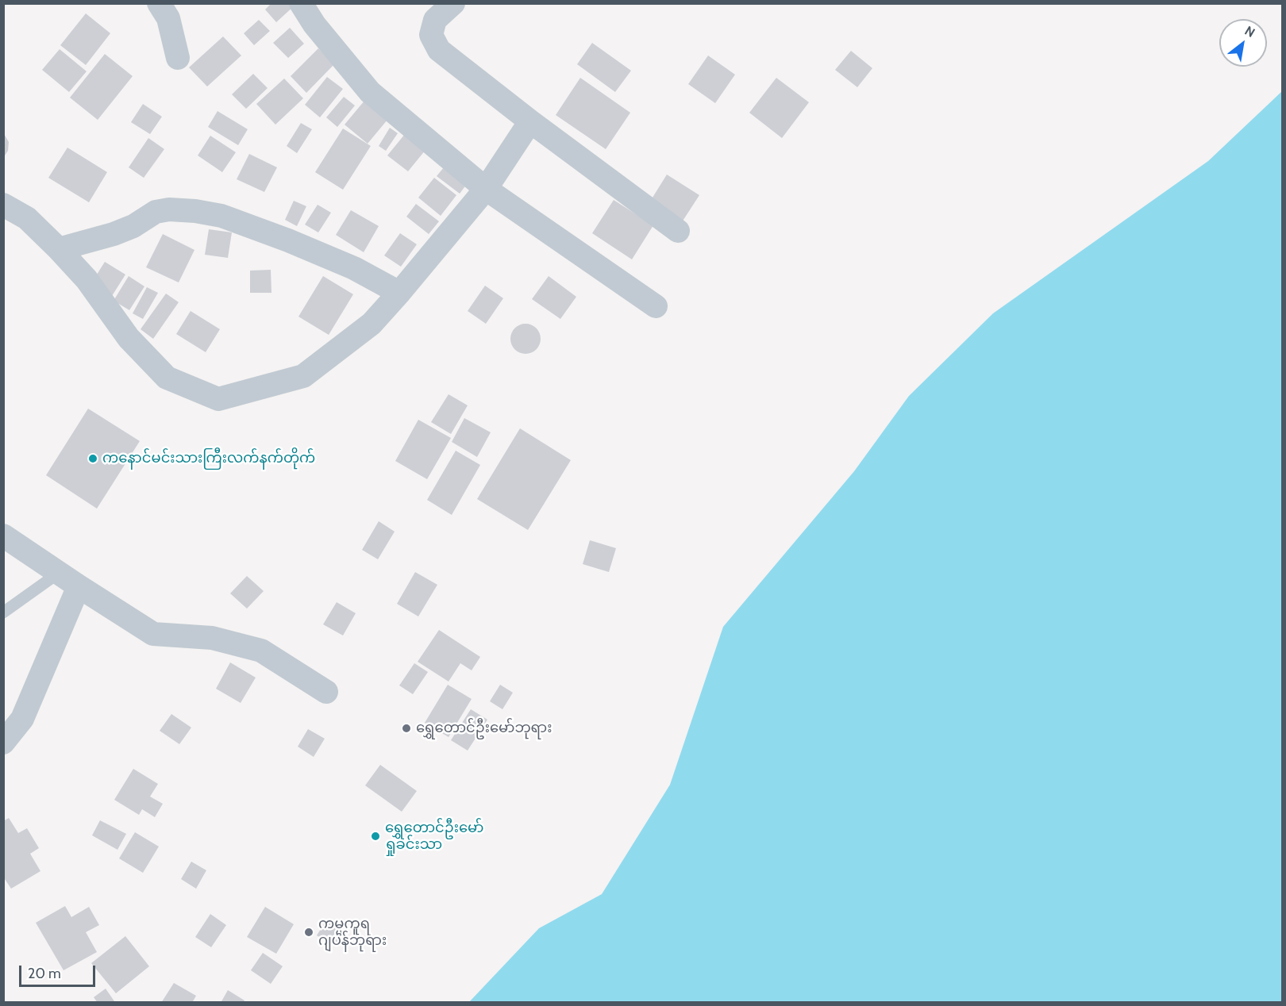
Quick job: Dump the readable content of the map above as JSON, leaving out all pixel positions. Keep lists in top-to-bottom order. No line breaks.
{"places":["ကနောင်မင်းသားကြီးလက်နက်တိုက်","ရွှေတောင်ဦးမော်ဘုရား","ရွှေတောင်ဦးမော် ရှုခင်းသာ","ကမ္မကူရ ဂျပန်ဘုရား"],"scale_bar":"20 m","north":"top right"}
